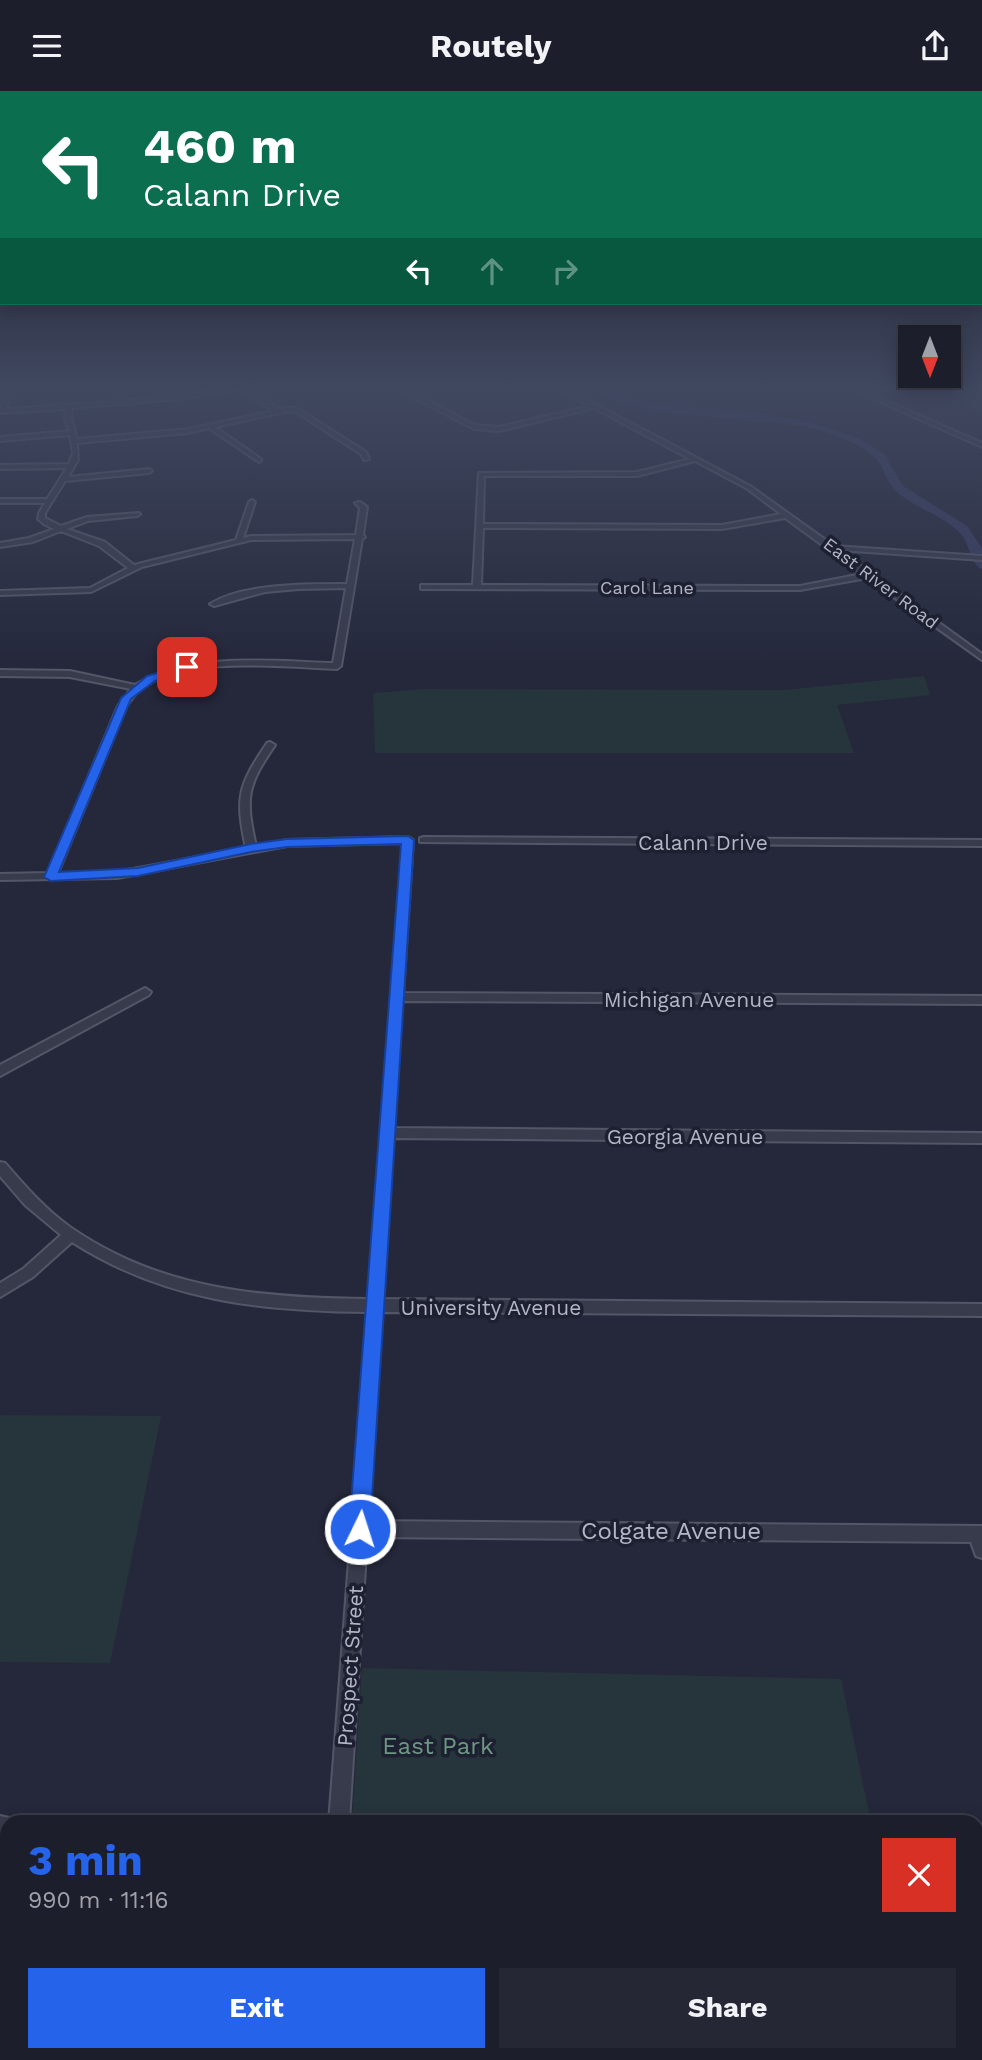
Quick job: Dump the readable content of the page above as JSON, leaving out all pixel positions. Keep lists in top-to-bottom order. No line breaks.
{"streets":{"street":["East River Road","Carol Lane","Calann Drive","Michigan Avenue","Georgia Avenue","University Avenue","Colgate Avenue","Prospect Street"]},"crossings":[["East River Road","Carol Lane"],["Michigan Avenue","Prospect Street"],["Georgia Avenue","Prospect Street"],["University Avenue","Prospect Street"],["Colgate Avenue","Prospect Street"]],"parks":["East Park"],"north":"bottom","page":{"header":"Routely","turn":["460 m","Calann Drive"],"heading":["3 min","990 m · 11:16"],"buttons":["Exit","Share"]}}
